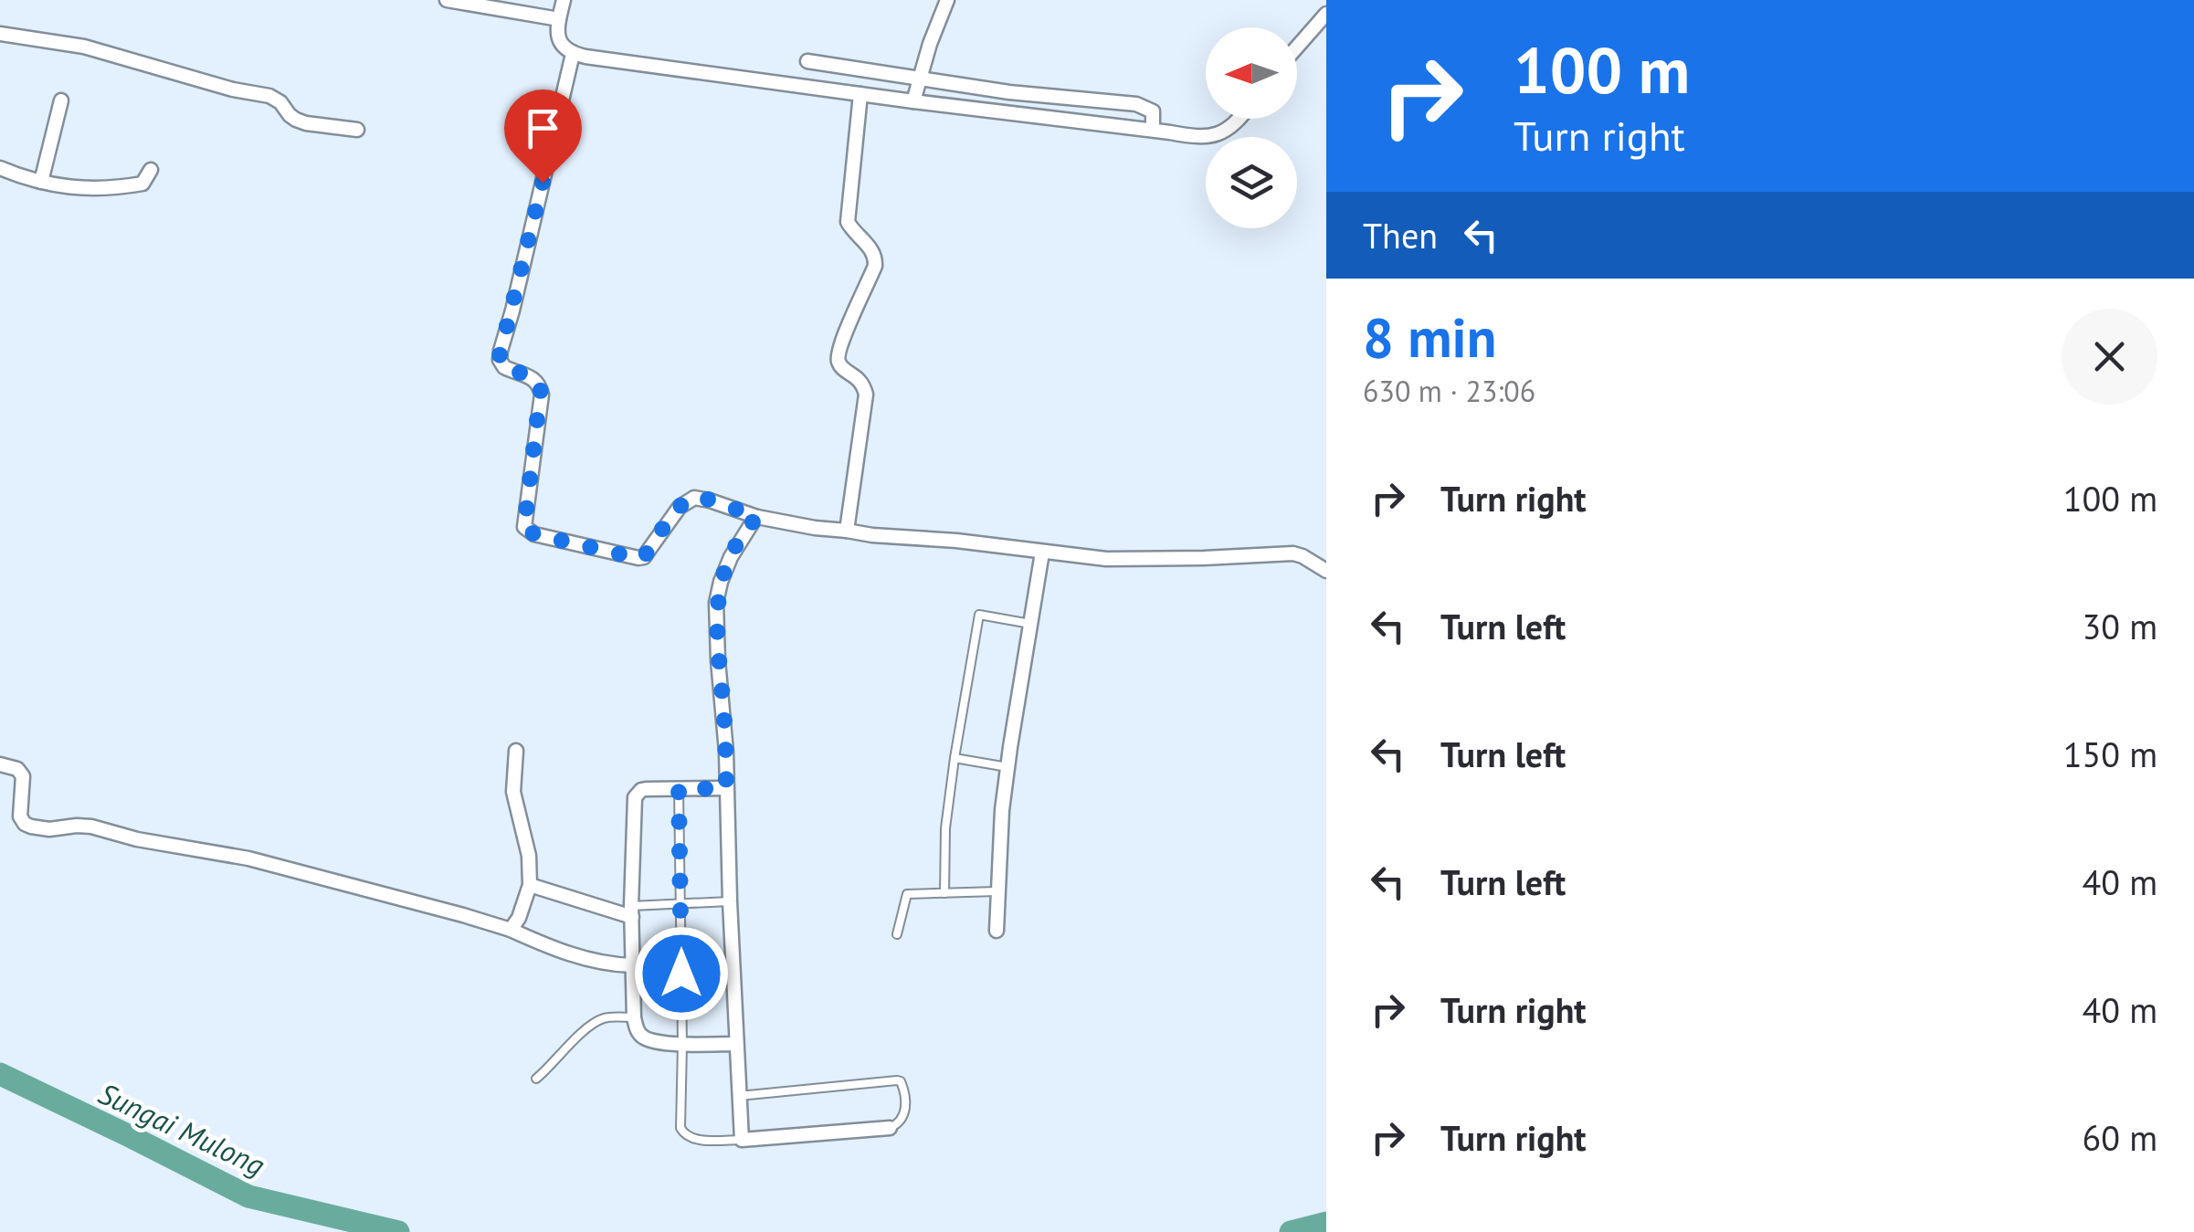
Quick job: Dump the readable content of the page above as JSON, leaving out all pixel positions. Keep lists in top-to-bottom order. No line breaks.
{"water":["Sungai Mulong"],"north":"left","page":{"turn":["100 m","Turn right"],"then":"Then","heading":["8 min","630 m · 23:06"],"list":[{"name":"Turn right","value":"100 m"},{"name":"Turn left","value":"30 m"},{"name":"Turn left","value":"150 m"},{"name":"Turn left","value":"40 m"},{"name":"Turn right","value":"40 m"},{"name":"Turn right","value":"60 m"}]}}
